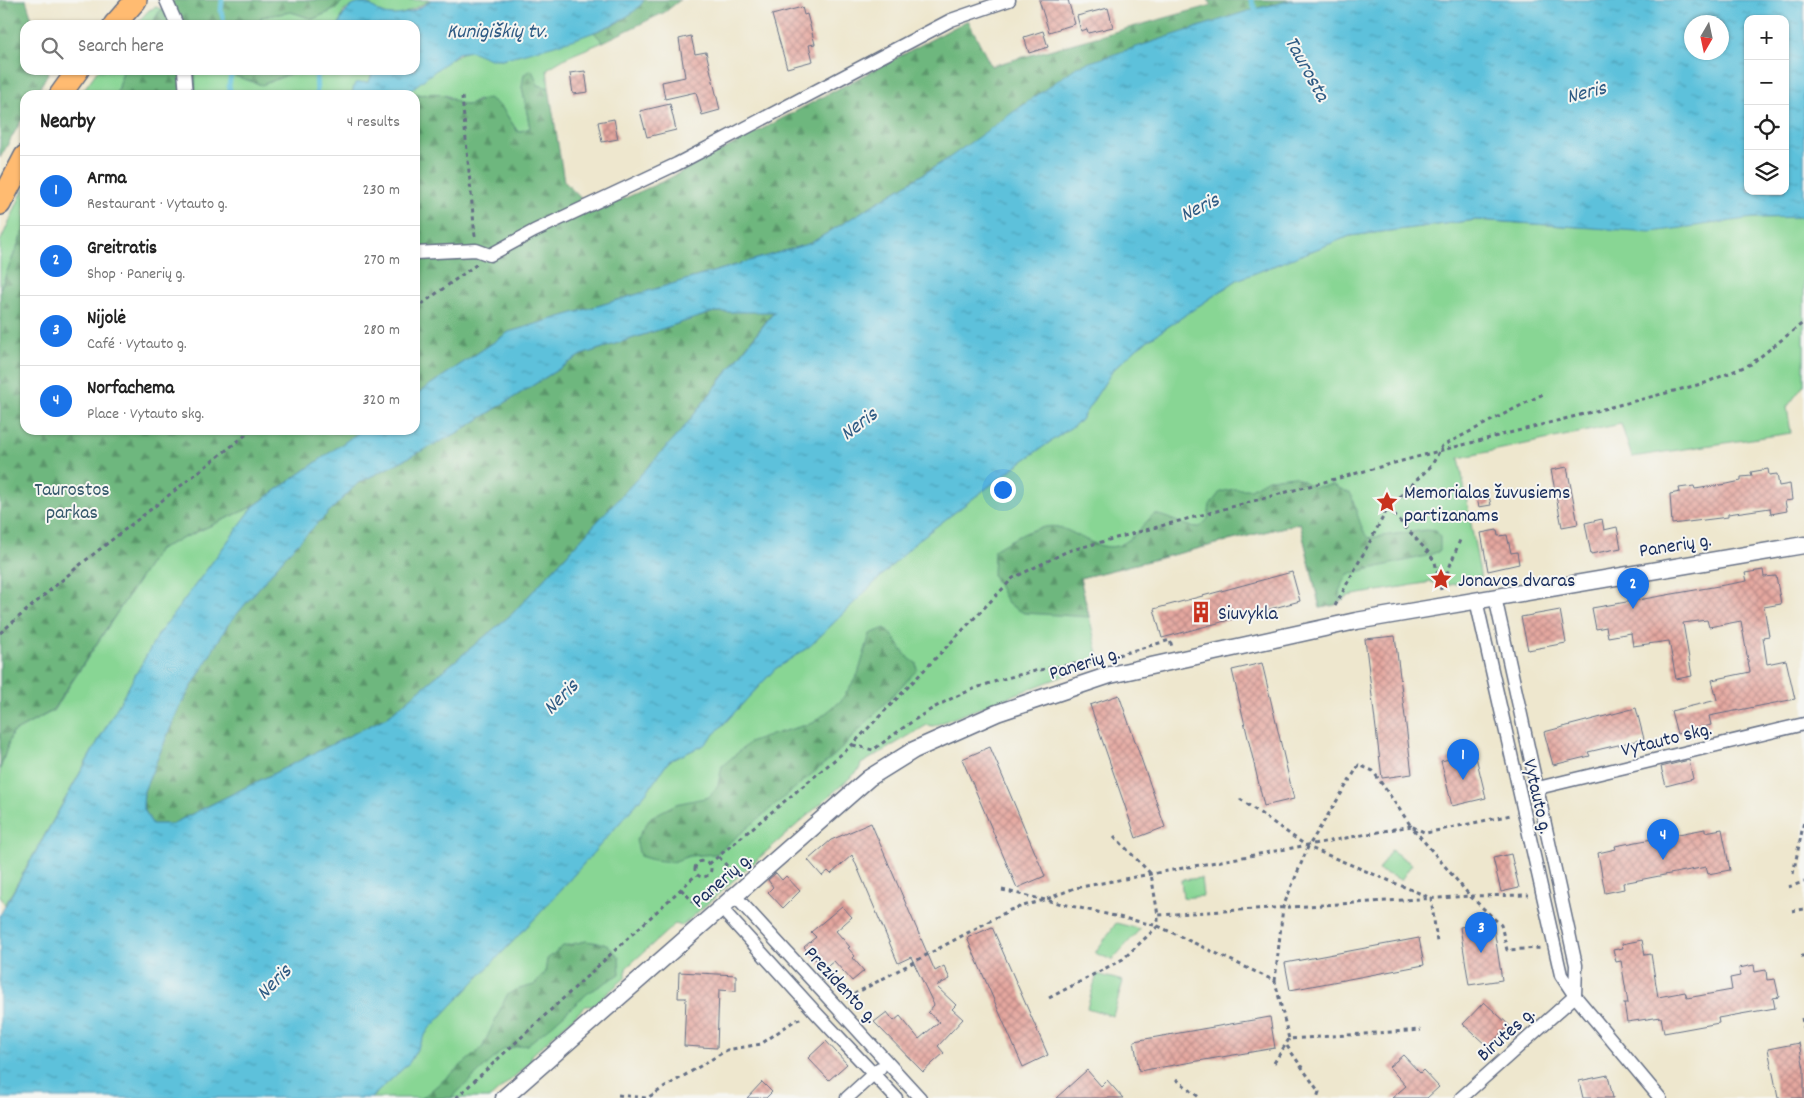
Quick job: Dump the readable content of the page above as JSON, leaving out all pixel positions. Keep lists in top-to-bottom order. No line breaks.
{"streets":{"street":["Panerių g.","Vytauto skg.","Vytauto g.","Prezidento g.","Birutės g."]},"crossings":[["Panerių g.","Vytauto g."],["Panerių g.","Prezidento g."],["Vytauto skg.","Vytauto g."],["Vytauto g.","Birutės g."]],"water":["Kunigiškių tv.","Taurosta","Neris"],"parks":["Taurostos parkas"],"places":{"place":["Memorialas žuvusiems partizanams","Jonavos dvaras"],"building":["Siuvykla"]},"north":"bottom","page":{"map_buttons":["+","−"],"search":"Search here","heading":["Nearby","4 results"],"list":[{"mark":"1","name":"Arma","note":"Restaurant · Vytauto g.","value":"230 m"},{"mark":"2","name":"Greitratis","note":"Shop · Panerių g.","value":"270 m"},{"mark":"3","name":"Nijolė","note":"Café · Vytauto g.","value":"280 m"},{"mark":"4","name":"Norfachema","note":"Place · Vytauto skg.","value":"320 m"}],"pins":["2","1","4","3"]}}
